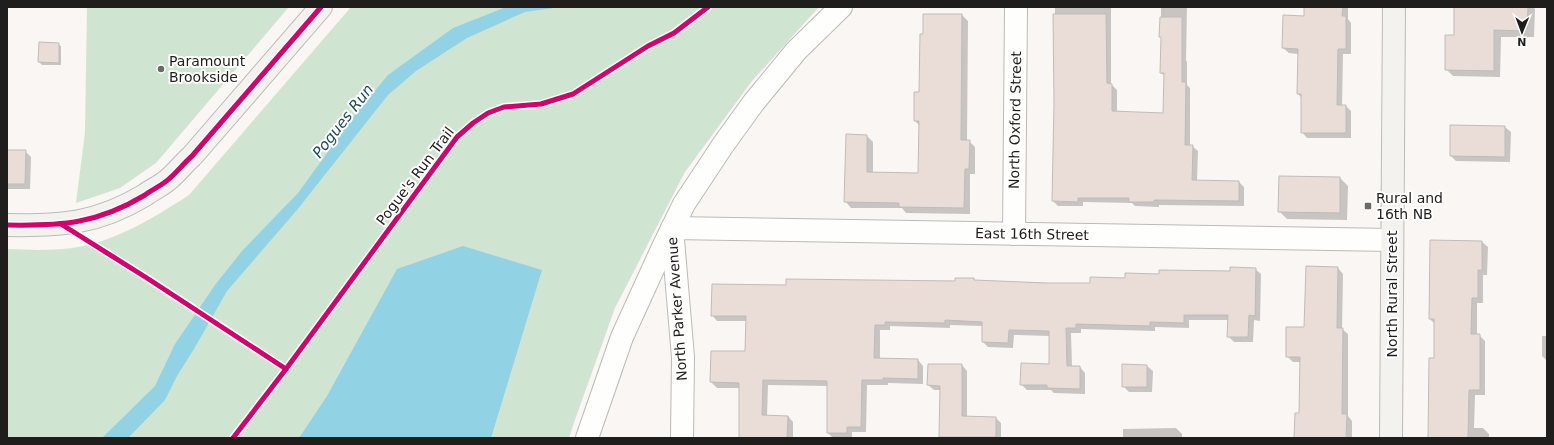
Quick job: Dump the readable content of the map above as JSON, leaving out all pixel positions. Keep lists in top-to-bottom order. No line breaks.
{"streets":{"main road":["North Rural Street"],"street":["North Oxford Street","East 16th Street","North Parker Avenue"],"cycle path":["Pogue's Run Trail"]},"crossings":[["North Oxford Street","East 16th Street"],["East 16th Street","North Rural Street"],["East 16th Street","North Parker Avenue"]],"water":["Pogues Run"],"places":{"other":["Paramount Brookside"],"transit":["Rural and 16th NB"]},"north":"bottom"}
